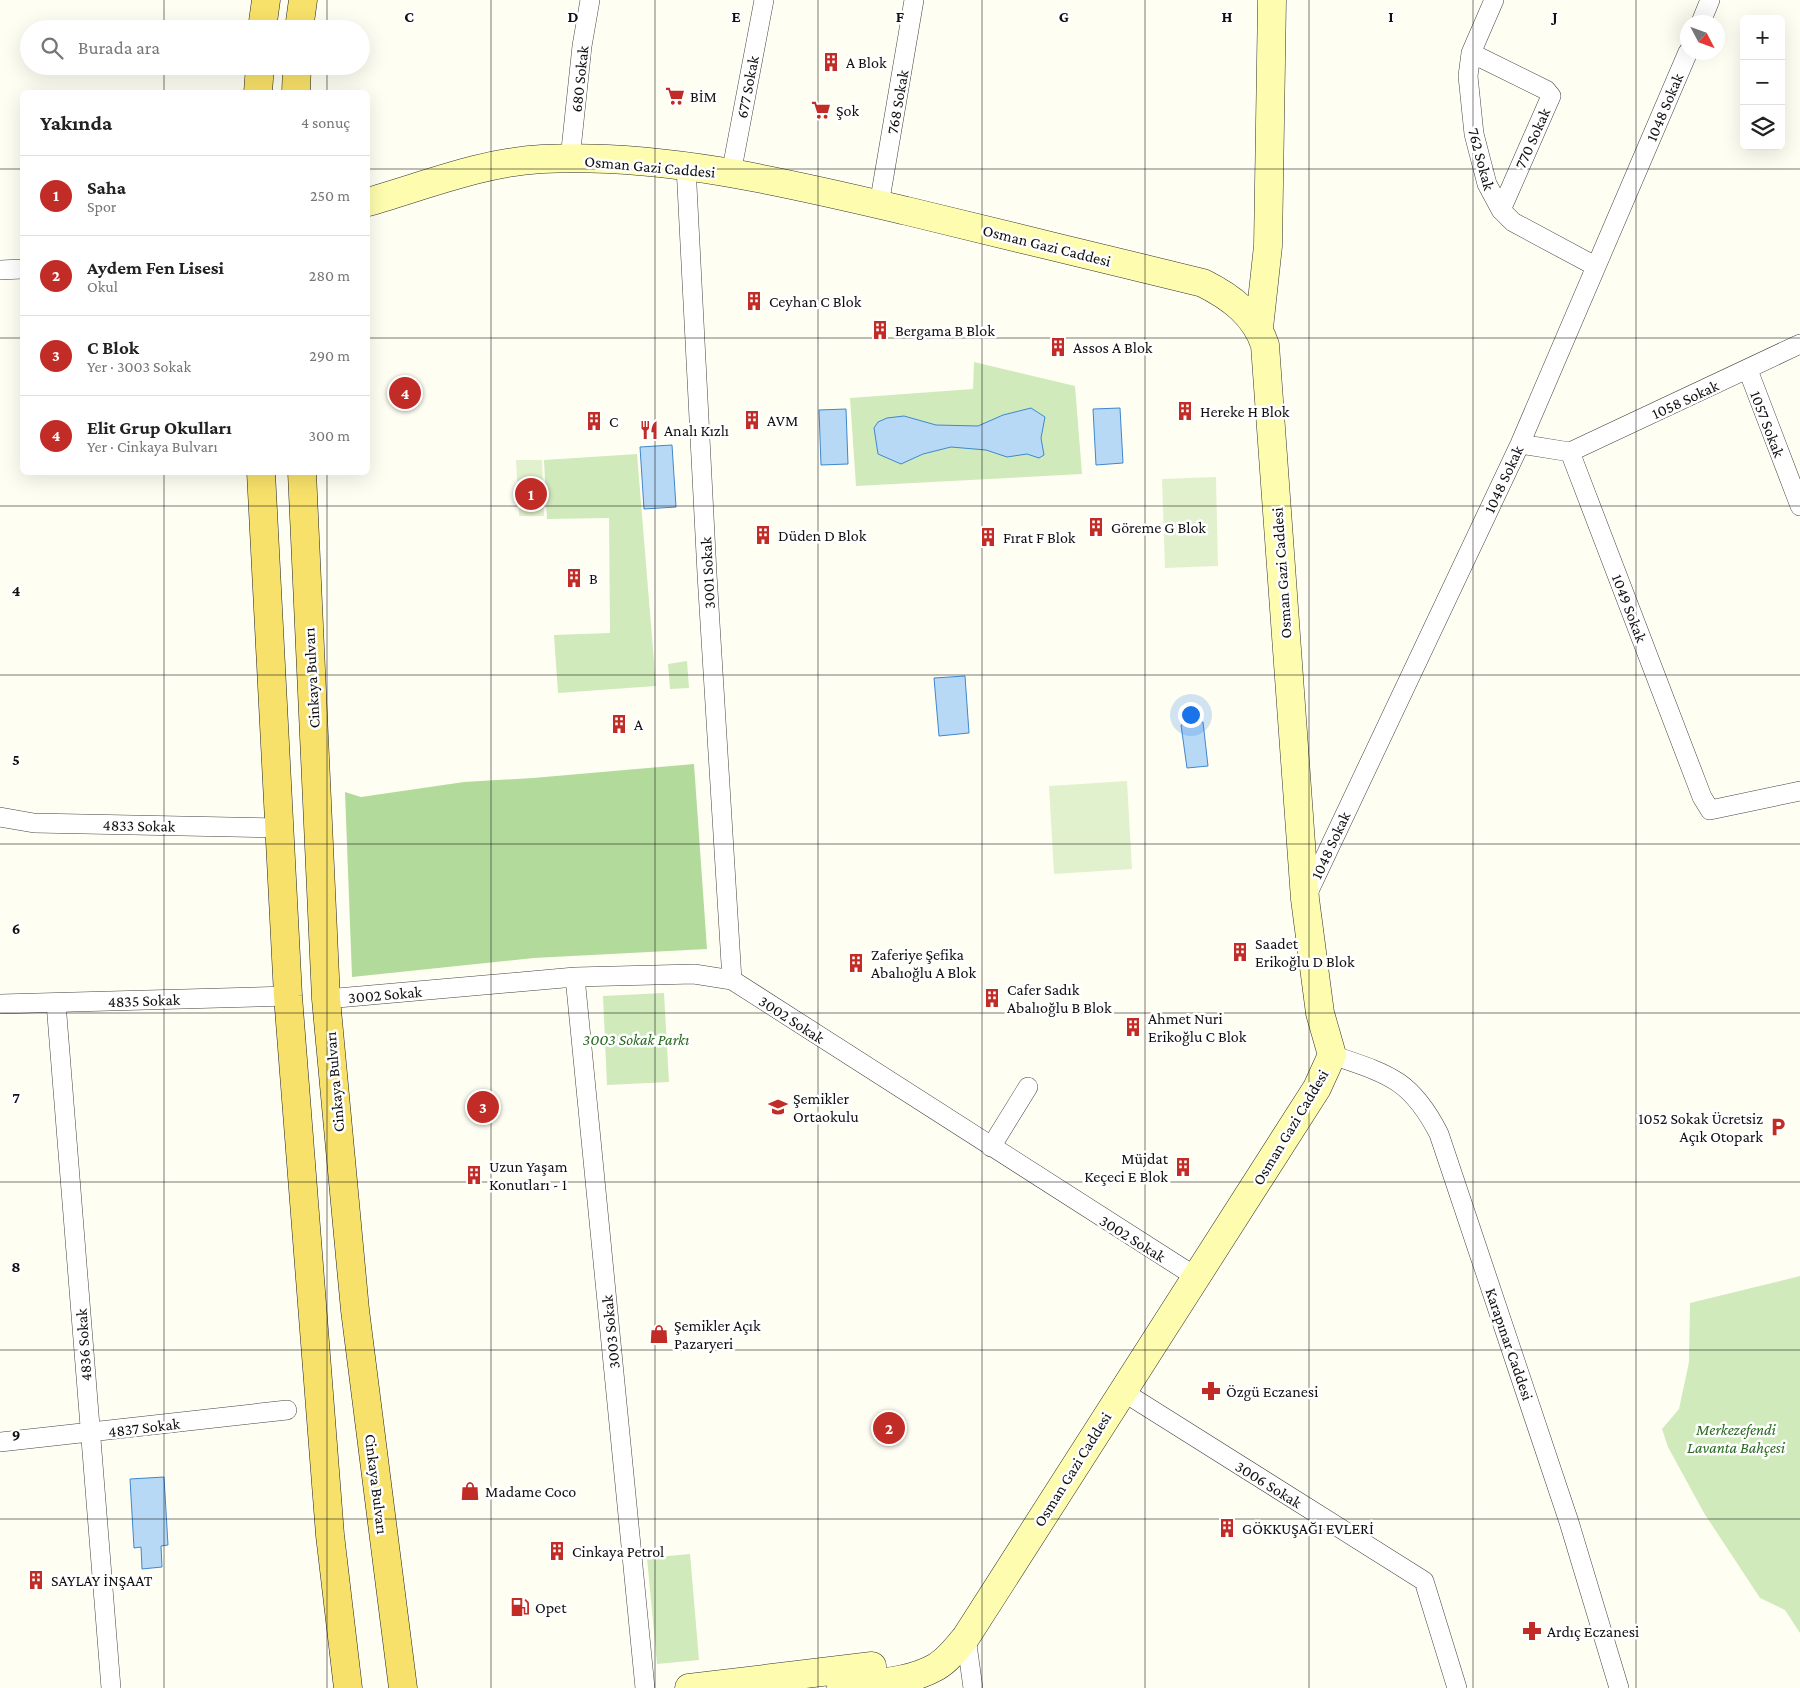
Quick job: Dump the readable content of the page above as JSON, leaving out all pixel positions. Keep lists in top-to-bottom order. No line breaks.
{"streets":{"main road":["Cinkaya Bulvarı"],"street":["680 Sokak","677 Sokak","768 Sokak","1048 Sokak","770 Sokak","762 Sokak","Osman Gazi Caddesi","1058 Sokak","1057 Sokak","3001 Sokak","1049 Sokak","4833 Sokak","3002 Sokak","4835 Sokak","3003 Sokak","Karapınar Caddesi","4836 Sokak","4837 Sokak","3006 Sokak"]},"crossings":[["680 Sokak","Osman Gazi Caddesi"],["677 Sokak","Osman Gazi Caddesi"],["768 Sokak","Osman Gazi Caddesi"],["1048 Sokak","762 Sokak"],["1048 Sokak","Osman Gazi Caddesi"],["770 Sokak","762 Sokak"],["Osman Gazi Caddesi","3001 Sokak"],["Osman Gazi Caddesi","3002 Sokak"],["Osman Gazi Caddesi","Karapınar Caddesi"],["Osman Gazi Caddesi","3006 Sokak"],["1058 Sokak","1057 Sokak"],["1058 Sokak","1049 Sokak"],["3001 Sokak","3002 Sokak"],["Cinkaya Bulvarı","3002 Sokak"],["3002 Sokak","3003 Sokak"],["4835 Sokak","4836 Sokak"],["4836 Sokak","4837 Sokak"]],"parks":["3003 Sokak Parkı","Merkezefendi Lavanta Bahçesi"],"places":{"building":["A Blok","Ceyhan C Blok","Bergama B Blok","Assos A Blok","Hereke H Blok","AVM","C","Göreme G Blok","Düden D Blok","Fırat F Blok","B","A","Saadet Erikoğlu D Blok","Zaferiye Şefika Abalıoğlu A Blok","Cafer Sadık Abalıoğlu B Blok","Ahmet Nuri Erikoğlu C Blok","Müjdat Keçeci E Blok","Uzun Yaşam Konutları - 1","GÖKKUŞAĞI EVLERİ","Cinkaya Petrol","SAYLAY İNŞAAT"],"supermarket":["BİM","Şok"],"restaurant":["Analı Kızlı"],"school or university":["Şemikler Ortaokulu"],"parking":["1052 Sokak Ücretsiz Açık Otopark"],"shop":["Şemikler Açık Pazaryeri","Madame Coco"],"pharmacy":["Özgü Eczanesi","Ardıç Eczanesi"],"fuel station":["Opet"]},"north":"bottom right","page":{"map_buttons":["+","−"],"search":"Burada ara","heading":["Yakında","4 sonuç"],"list":[{"mark":"1","name":"Saha","note":"Spor","value":"250 m"},{"mark":"2","name":"Aydem Fen Lisesi","note":"Okul","value":"280 m"},{"mark":"3","name":"C Blok","note":"Yer · 3003 Sokak","value":"290 m"},{"mark":"4","name":"Elit Grup Okulları","note":"Yer · Cinkaya Bulvarı","value":"300 m"}],"pins":["4","1","3","2"]},"grid":{"columns":["C","D","E","F","G","H","I","J"],"rows":["4","5","6","7","8","9"]}}
